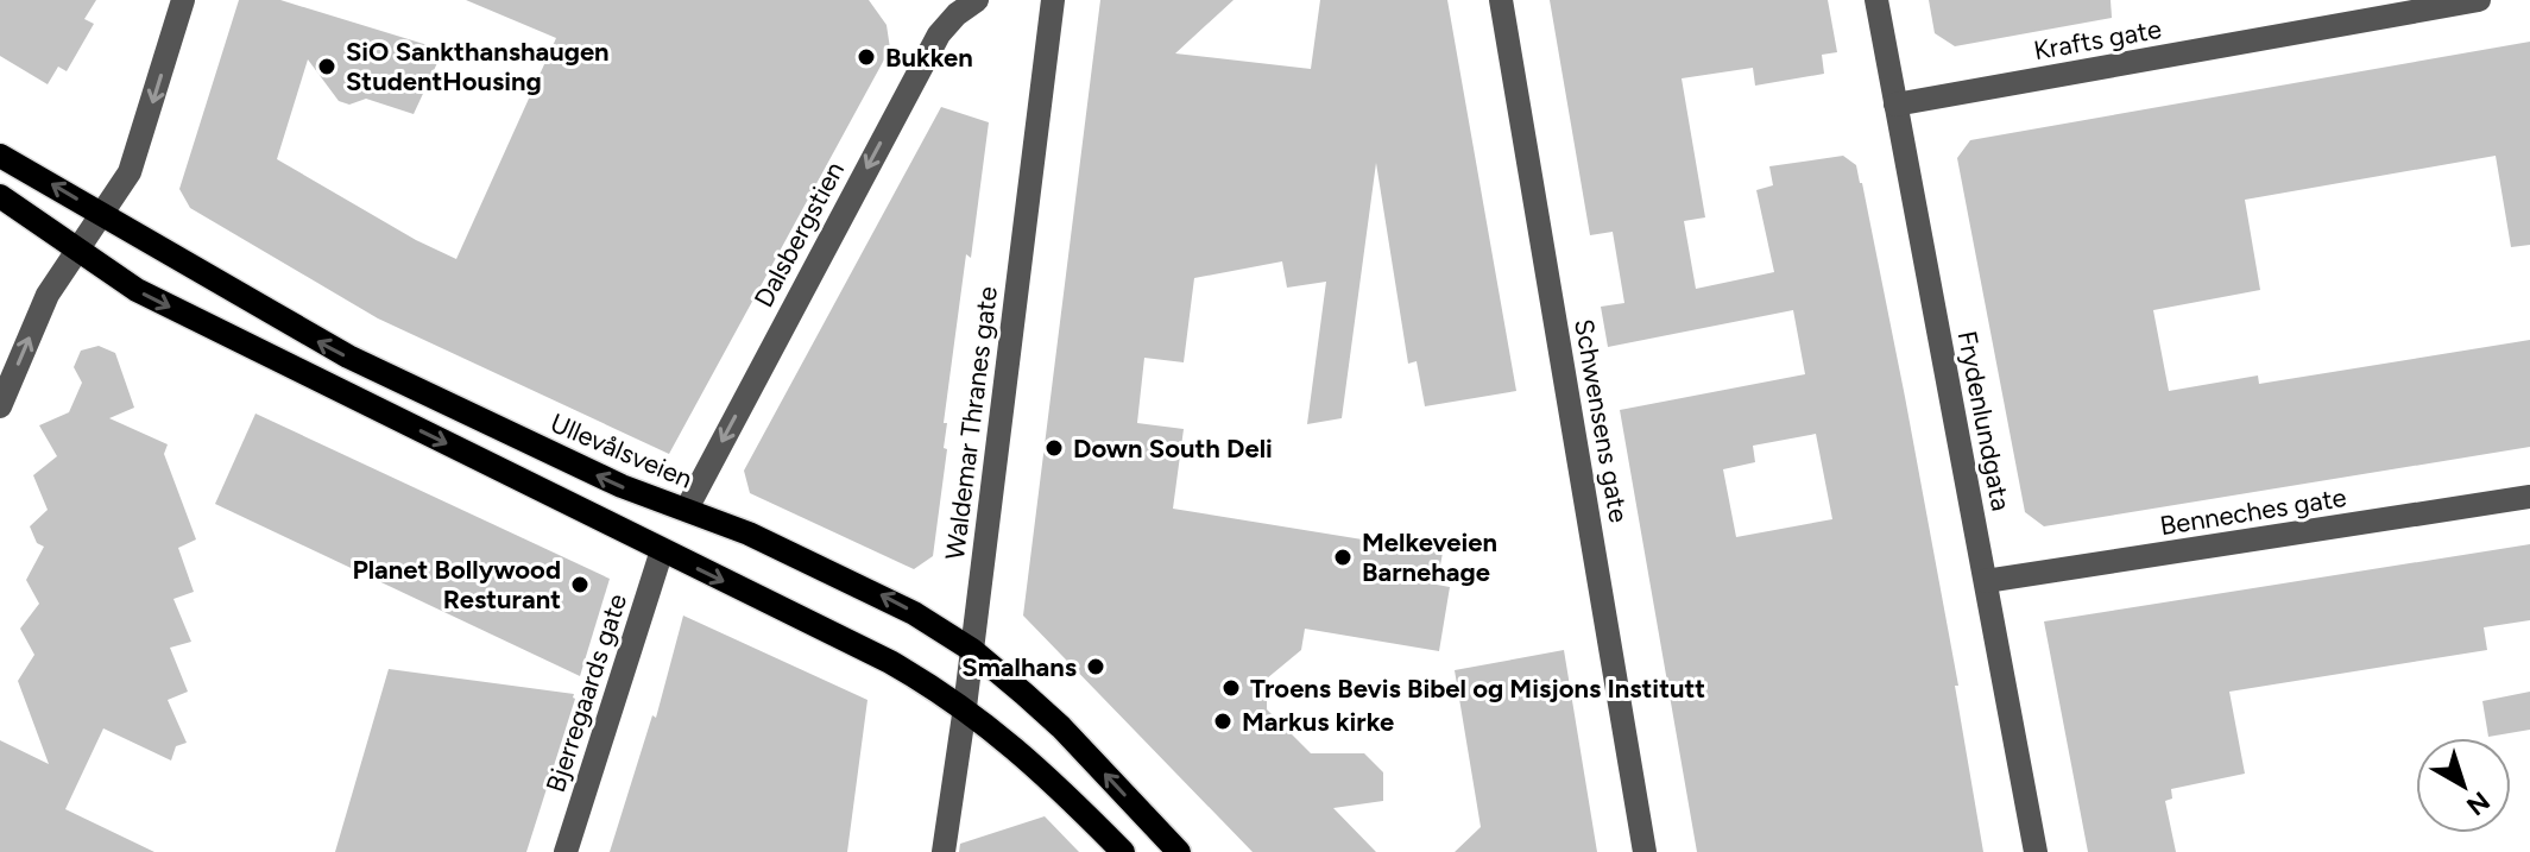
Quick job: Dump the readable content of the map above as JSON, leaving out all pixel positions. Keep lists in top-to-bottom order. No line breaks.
{"streets":{"main road":["Ullevålsveien"],"street":["Krafts gate","Dalsbergstien","Schwensens gate","Frydenlundgata","Waldemar Thranes gate","Benneches gate","Bjerregaards gate"]},"crossings":[["Krafts gate","Frydenlundgata"],["Dalsbergstien","Ullevålsveien"],["Frydenlundgata","Benneches gate"],["Waldemar Thranes gate","Ullevålsveien"]],"one_way":["Dalsbergstien"],"places":["Bukken","SiO Sankthanshaugen StudentHousing","Down South Deli","Melkeveien Barnehage","Planet Bollywood Resturant","Smalhans","Troens Bevis Bibel og Misjons Institutt","Markus kirke"],"north":"bottom right"}
